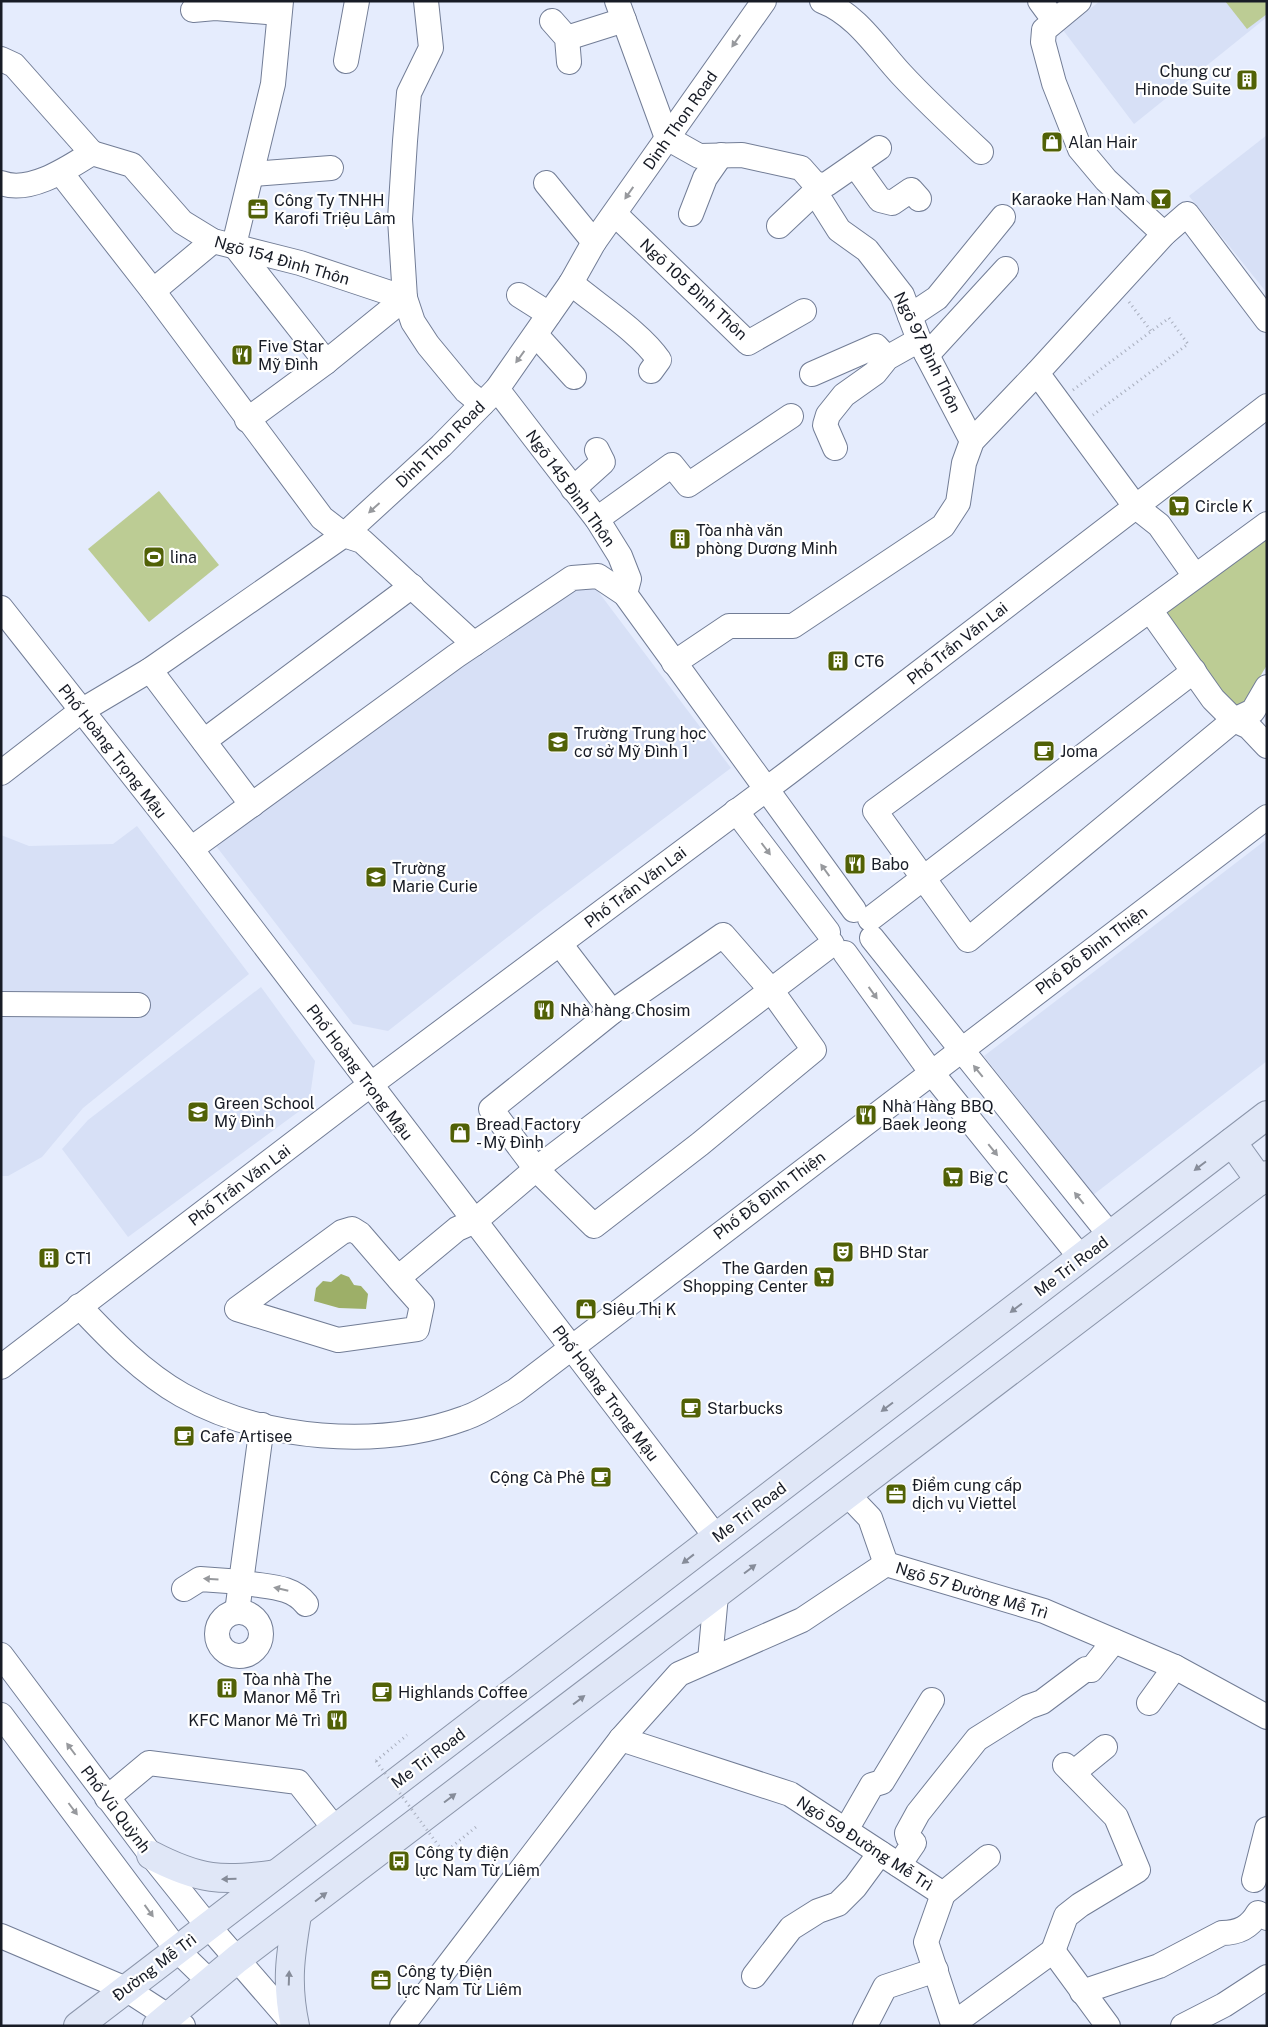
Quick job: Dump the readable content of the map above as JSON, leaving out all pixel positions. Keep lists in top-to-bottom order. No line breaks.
{"streets":{"main road":["Me Tri Road","Đường Mễ Trì"],"street":["Dinh Thon Road","Ngõ 154 Đình Thôn","Ngõ 105 Đình Thôn","Ngõ 97 Đình Thôn","Ngõ 145 Đình Thôn","Phố Trần Văn Lai","Phố Hoàng Trọng Mậu","Phố Đỗ Đình Thiện","Ngõ 57 Đường Mễ Trì","Phố Vũ Quỳnh","Ngõ 59 Đường Mễ Trì"]},"crossings":[["Dinh Thon Road","Ngõ 105 Đình Thôn"],["Dinh Thon Road","Ngõ 97 Đình Thôn"],["Dinh Thon Road","Ngõ 145 Đình Thôn"],["Dinh Thon Road","Phố Hoàng Trọng Mậu"],["Phố Trần Văn Lai","Phố Hoàng Trọng Mậu"],["Phố Trần Văn Lai","Phố Đỗ Đình Thiện"],["Phố Hoàng Trọng Mậu","Phố Đỗ Đình Thiện"],["Phố Hoàng Trọng Mậu","Me Tri Road"],["Me Tri Road","Phố Vũ Quỳnh"],["Me Tri Road","Đường Mễ Trì"],["Ngõ 57 Đường Mễ Trì","Ngõ 59 Đường Mễ Trì"],["Phố Vũ Quỳnh","Đường Mễ Trì"]],"places":{"building":["Chung cư Hinode Suite","Tòa nhà văn phòng Dương Minh","CT6","CT1","Tòa nhà The Manor Mễ Trì"],"shop":["Alan Hair","Bread Factory - Mỹ Đình","Siêu Thị K"],"bar":["Karaoke Han Nam"],"office":["Công Ty TNHH Karofi Triệu Lâm","Điểm cung cấp dịch vụ Viettel","Công ty Điện lực Nam Từ Liêm"],"restaurant":["Five Star Mỹ Đình","Babo","Nhà hàng Chosim","Nhà Hàng BBQ Baek Jeong","KFC Manor Mê Trì"],"supermarket":["Circle K","Big C","The Garden Shopping Center"],"sports":["lina"],"school or university":["Trường Trung học cơ sở Mỹ Đình 1","Trường Marie Curie","Green School Mỹ Đình"],"cafe":["Joma","Starbucks","Cafe Artisee","Cộng Cà Phê","Highlands Coffee"],"theatre":["BHD Star"],"bus stop":["Công ty điện lực Nam Từ Liêm"]}}
